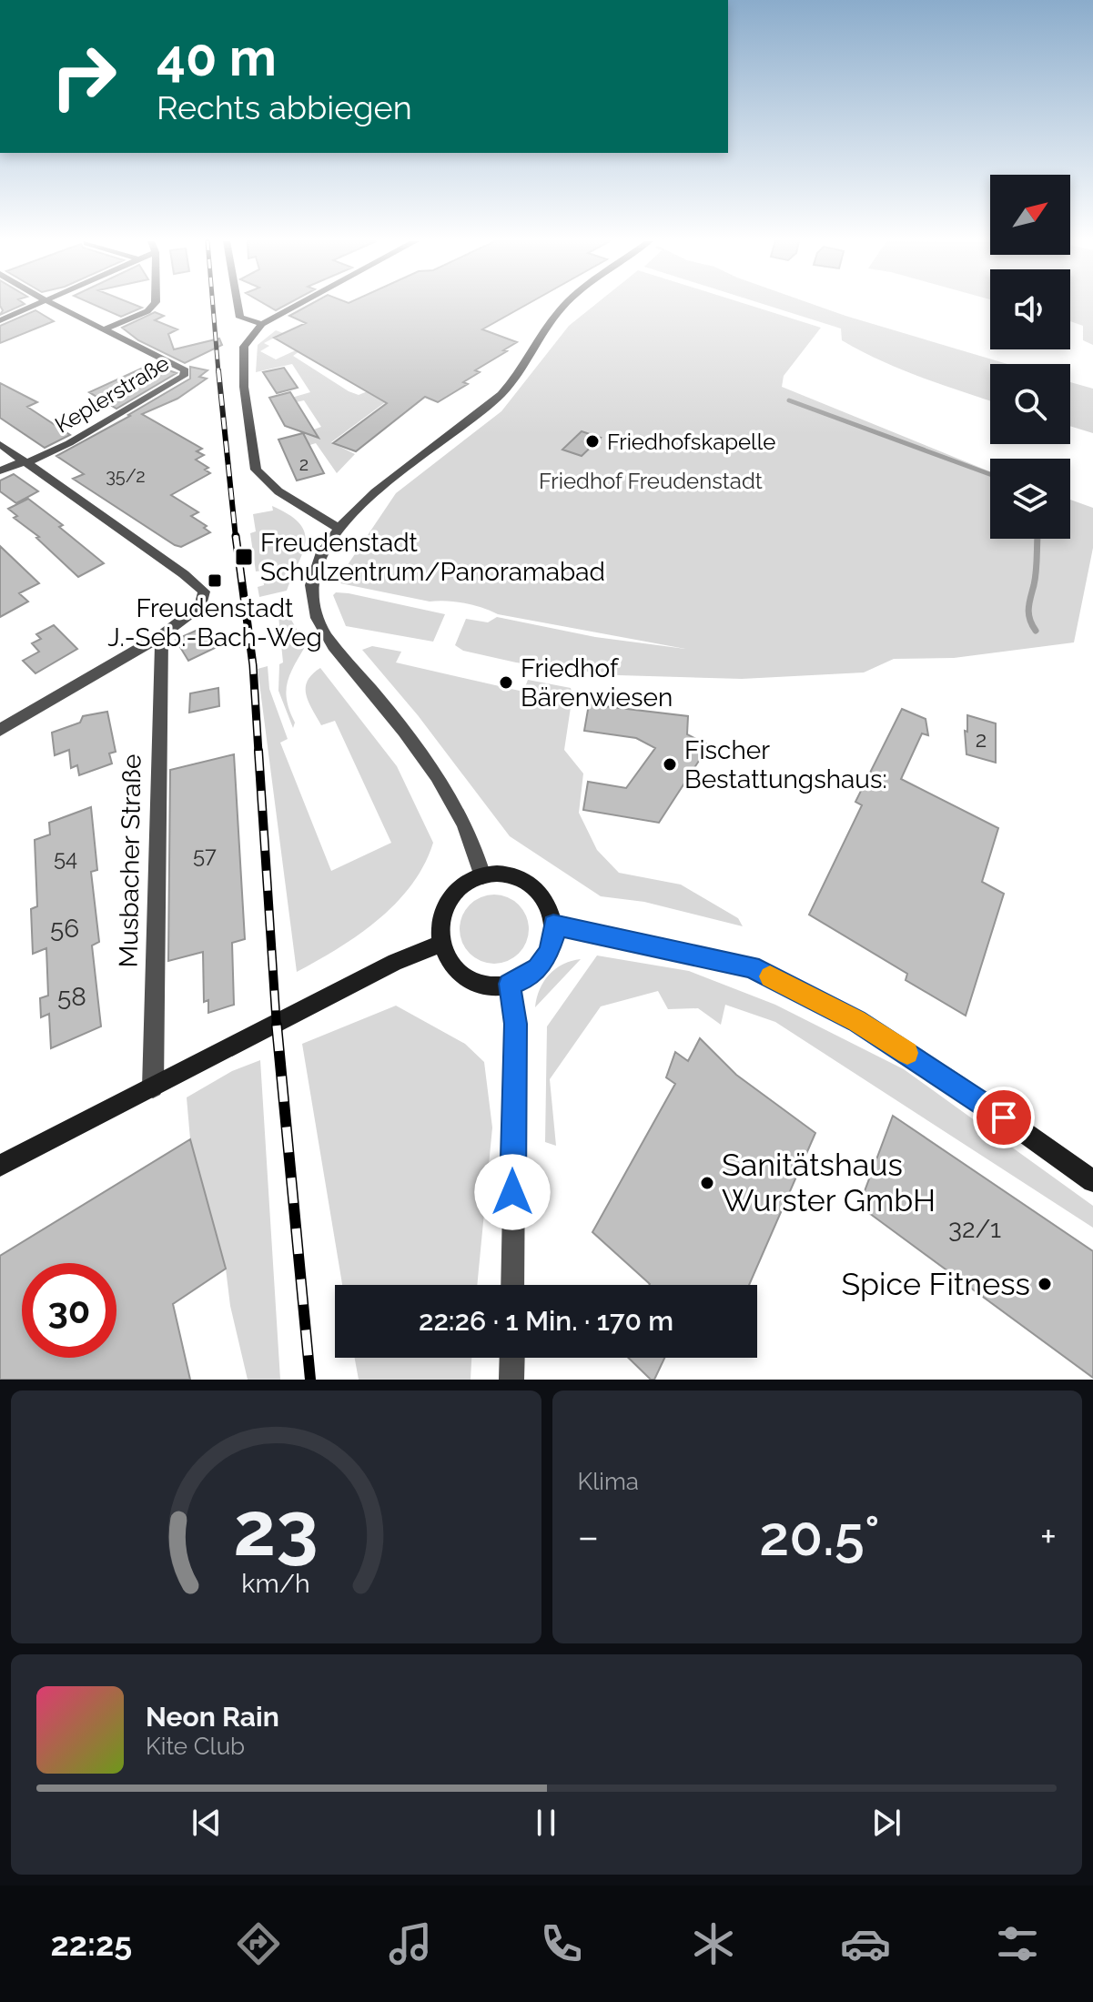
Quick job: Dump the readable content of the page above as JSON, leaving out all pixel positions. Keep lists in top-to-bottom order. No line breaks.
{"streets":{"street":["Keplerstraße","Musbacher Straße"]},"parks":["Friedhof Freudenstadt"],"places":{"other":["Friedhofskapelle","Friedhof Bärenwiesen","Fischer Bestattungshaus:","Sanitätshaus Wurster GmbH","Spice Fitness"],"transit":["Freudenstadt Schulzentrum/Panoramabad","Freudenstadt J.-Seb.-Bach-Weg"]},"house_numbers":["2","35/2","2","57","54","56","58","32/1"],"north":"top right","page":{"turn":["40 m","Rechts abbiegen"],"limit":"30","trip":"22:26 · 1 Min. · 170 m","tile":"Klima","heat":["−","20.5°","+"],"song":["Neon Rain","Kite Club"],"tabs":"22:25","gauge":["23","km/h"]}}
